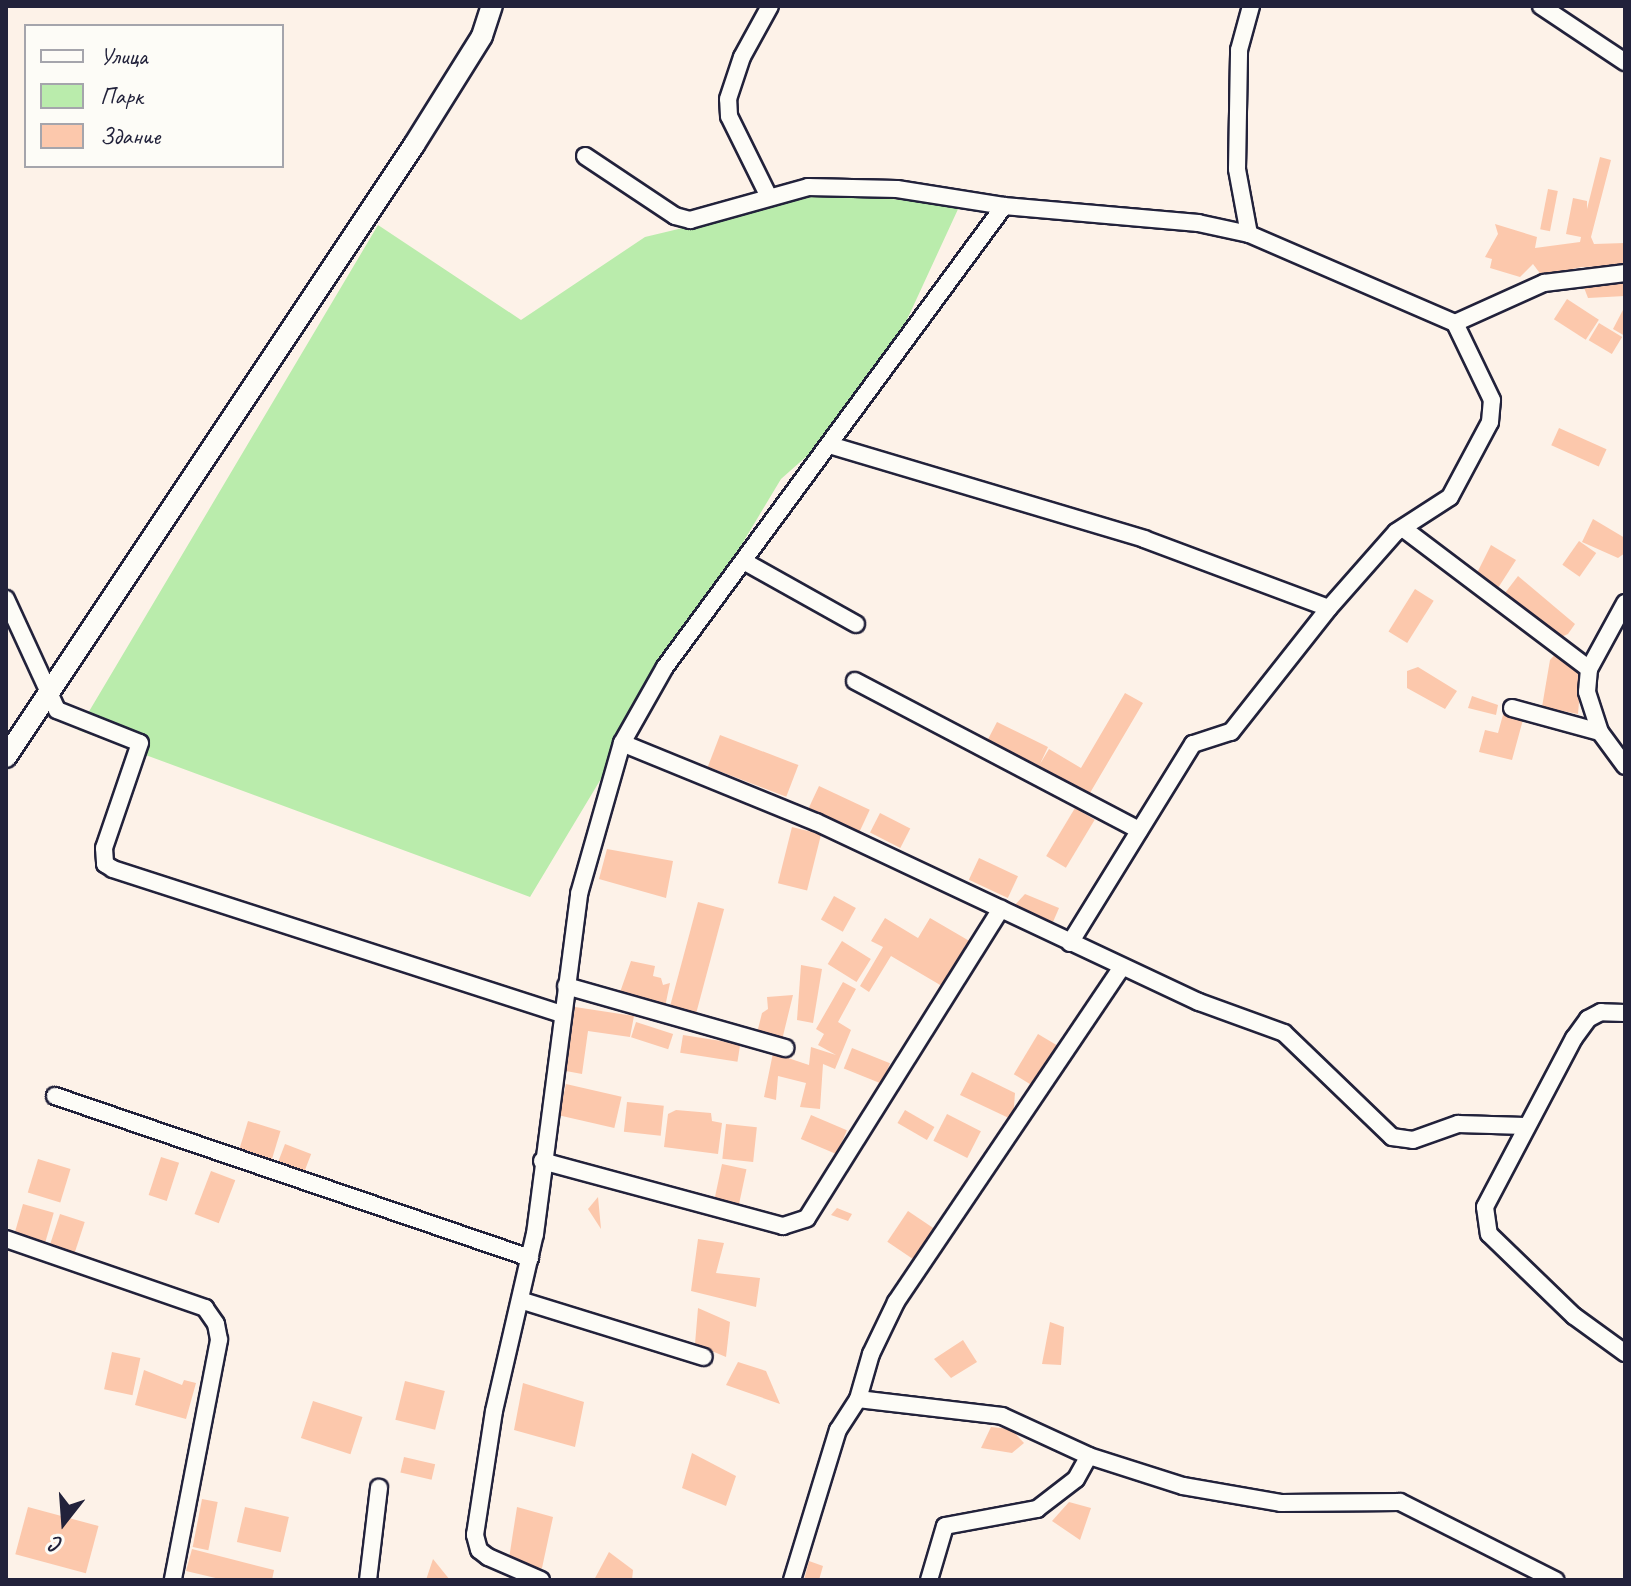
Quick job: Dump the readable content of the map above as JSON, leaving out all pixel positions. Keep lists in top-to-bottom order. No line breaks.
{"legend":["Улица","Парк","Здание"],"north":"bottom"}
